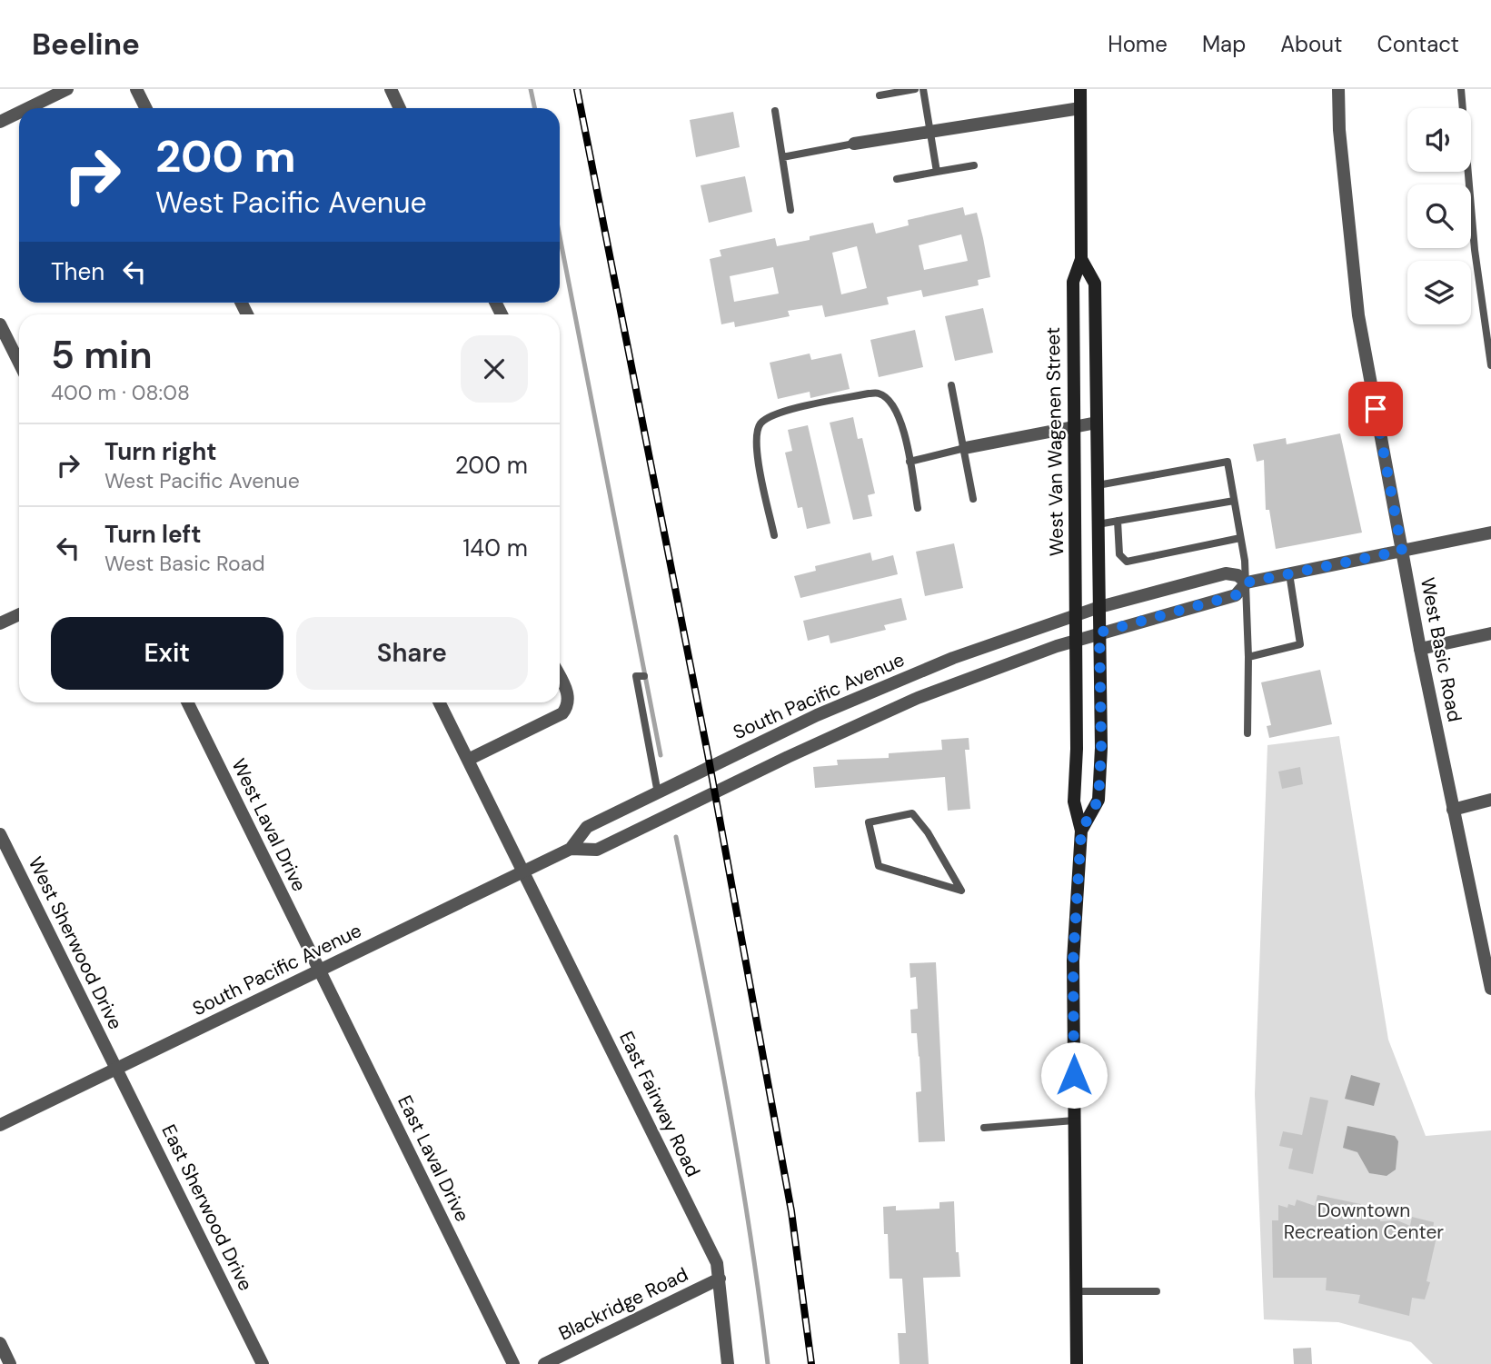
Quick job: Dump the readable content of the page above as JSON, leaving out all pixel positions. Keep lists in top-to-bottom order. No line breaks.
{"streets":{"main road":["West Van Wagenen Street"],"street":["West Basic Road","South Pacific Avenue","West Laval Drive","West Sherwood Drive","East Fairway Road","East Laval Drive","East Sherwood Drive","Blackridge Road"]},"crossings":[["West Van Wagenen Street","South Pacific Avenue"],["South Pacific Avenue","West Laval Drive"],["South Pacific Avenue","West Sherwood Drive"],["South Pacific Avenue","East Fairway Road"],["South Pacific Avenue","East Laval Drive"],["South Pacific Avenue","East Sherwood Drive"],["West Laval Drive","East Laval Drive"],["West Sherwood Drive","East Sherwood Drive"],["East Fairway Road","Blackridge Road"]],"parks":["Downtown Recreation Center"],"page":{"header":"Beeline","nav":["Home","Map","About","Contact"],"turn":["200 m","West Pacific Avenue"],"then":"Then","heading":["5 min","400 m · 08:08"],"list":[{"name":"Turn right","note":"West Pacific Avenue","value":"200 m"},{"name":"Turn left","note":"West Basic Road","value":"140 m"}],"buttons":["Exit","Share"]}}
